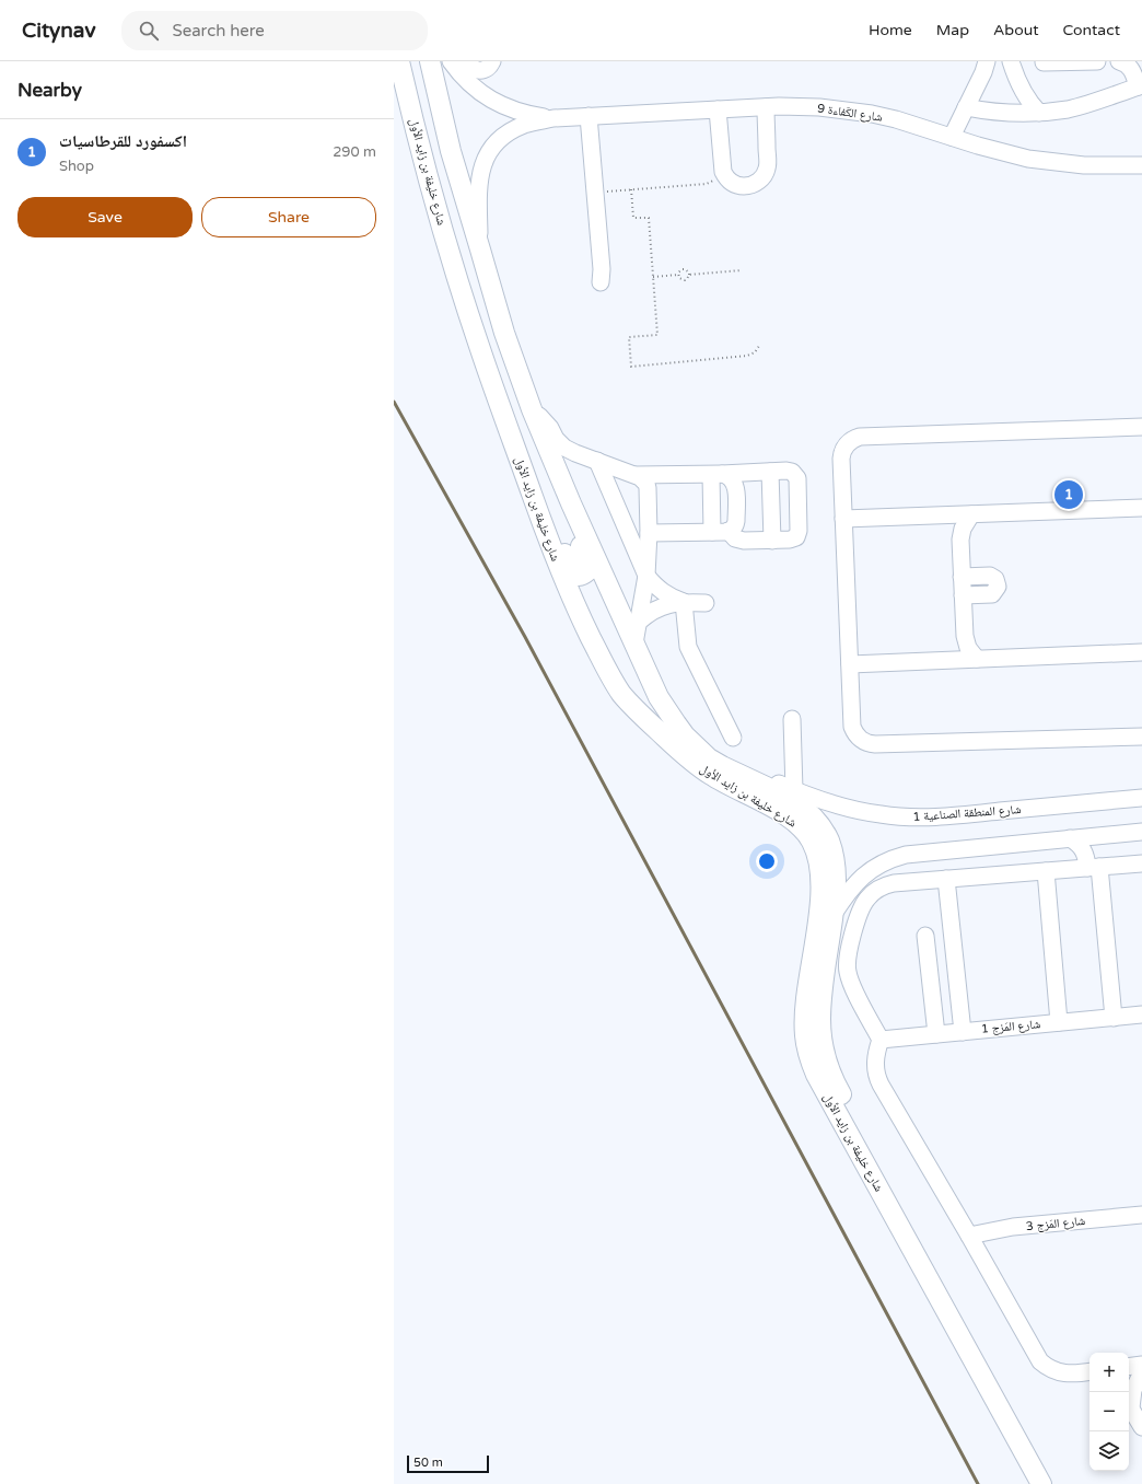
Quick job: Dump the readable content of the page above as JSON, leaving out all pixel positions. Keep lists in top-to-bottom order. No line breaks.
{"streets":{"main road":["شارع خليفة بن زايد الأول"],"street":["شارع الكَفاءة 9","شارع المنطقة الصناعية 1","شارع المَزج 1","شارع المَزج 3"]},"crossings":[["شارع الكَفاءة 9","شارع خليفة بن زايد الأول"],["شارع خليفة بن زايد الأول","شارع المنطقة الصناعية 1"]],"scale_bar":"50 m","page":{"header":"Citynav","search":"Search here","nav":["Home","Map","About","Contact"],"heading":"Nearby","list":[{"mark":"1","name":"اكسفورد للقرطاسيات","note":"Shop","value":"290 m"}],"buttons":["Save","Share"],"pins":"1","map_buttons":["+","−"],"scale":"50 m"}}
